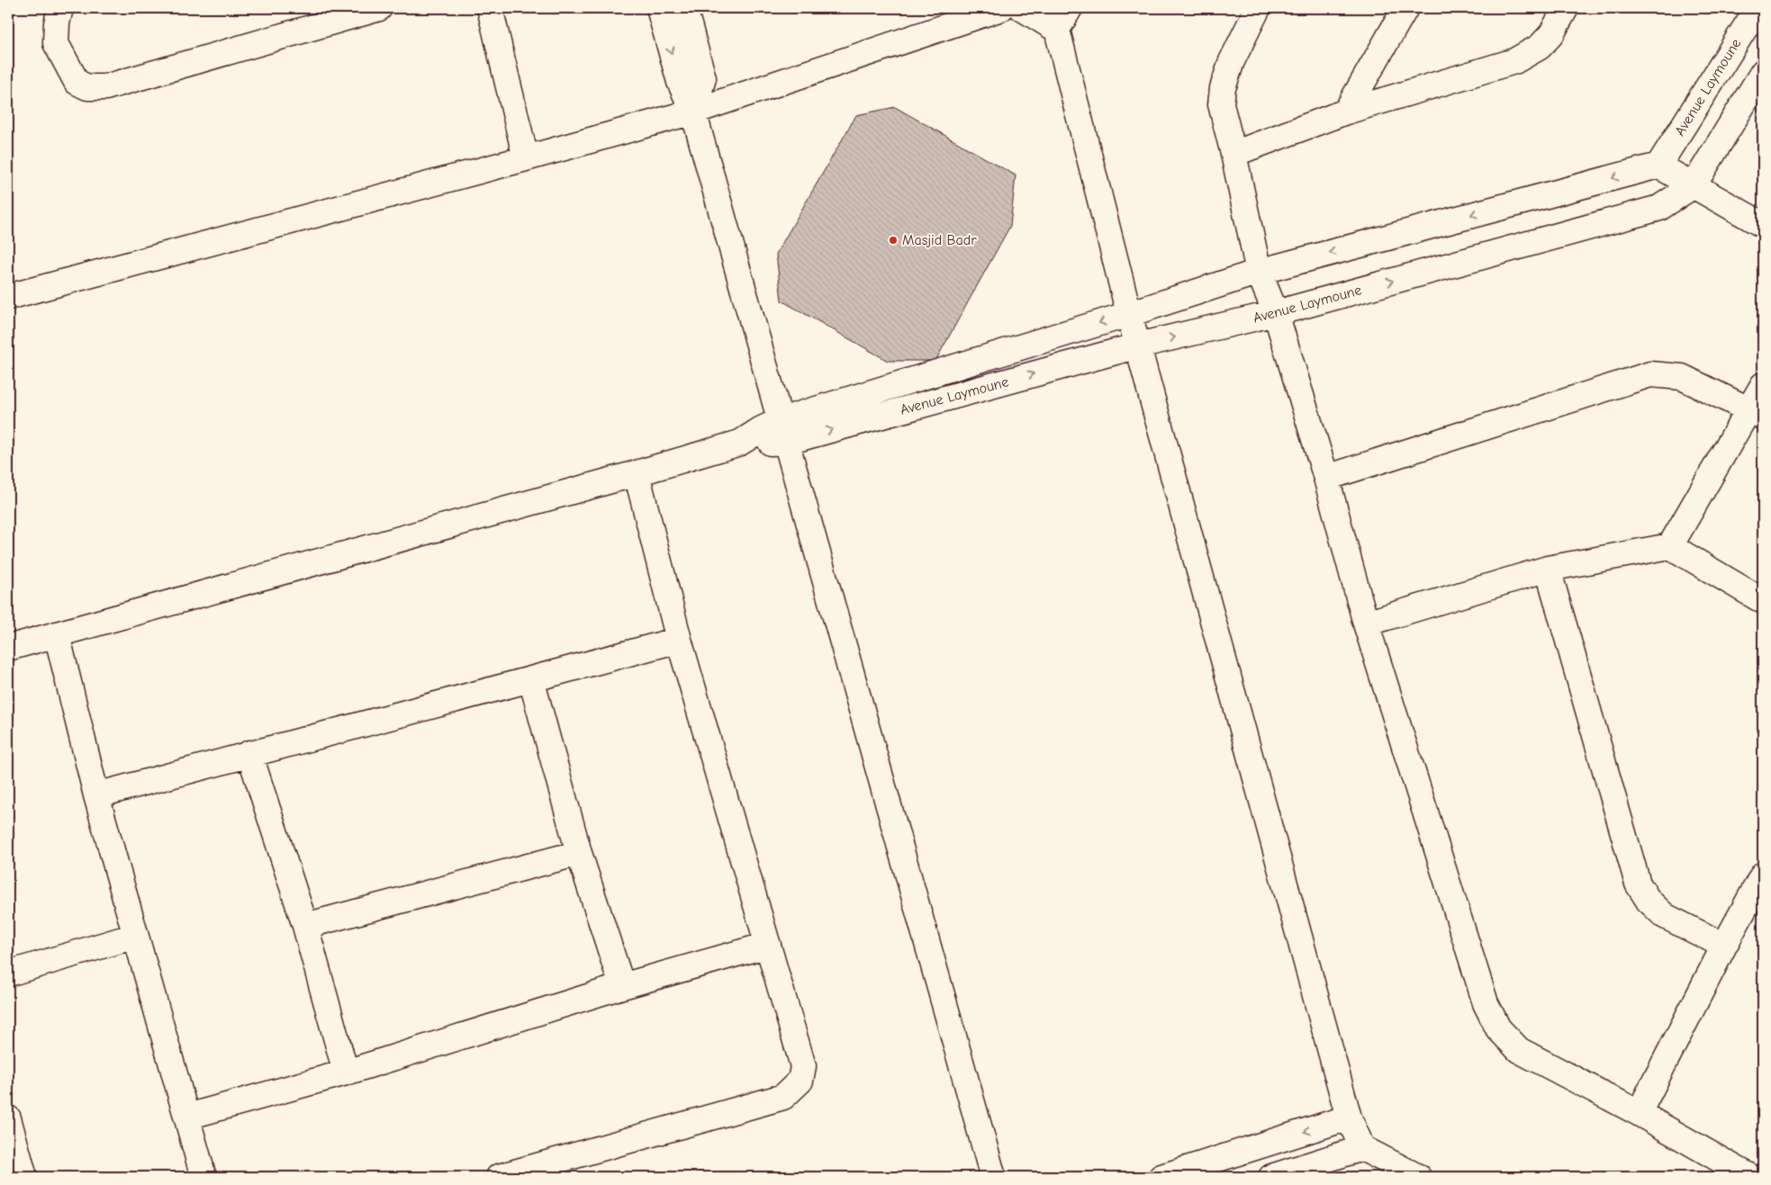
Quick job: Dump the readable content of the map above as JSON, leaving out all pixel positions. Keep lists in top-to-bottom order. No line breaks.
{"streets":{"street":["Avenue Laymoune"]},"places":["Masjid Badr"]}
